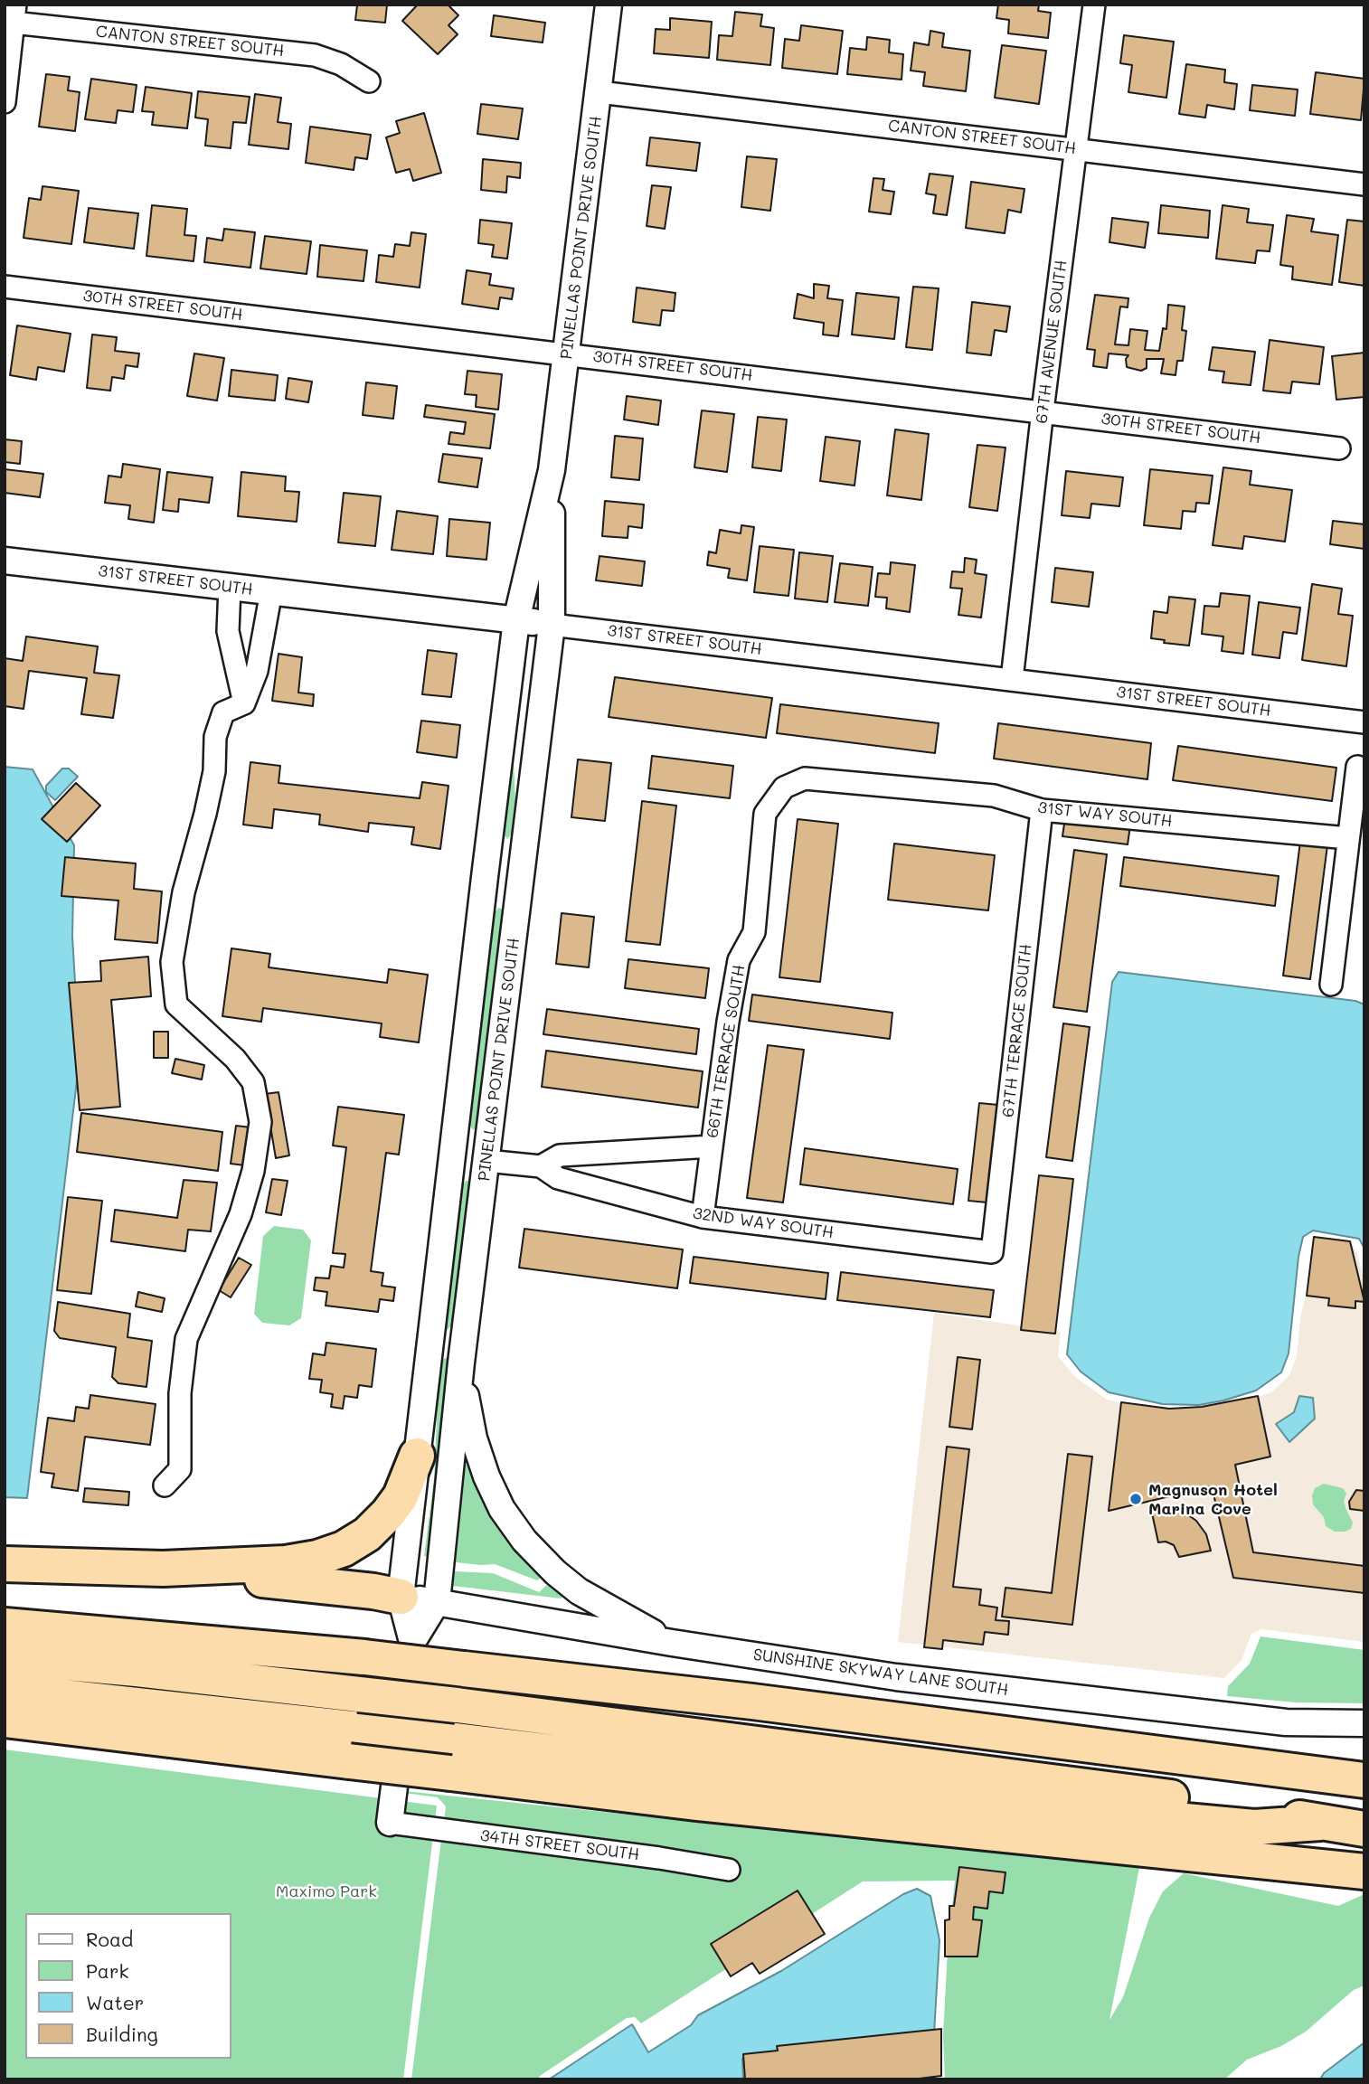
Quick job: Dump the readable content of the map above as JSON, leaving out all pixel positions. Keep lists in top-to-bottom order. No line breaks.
{"streets":{"street":["CANTON STREET SOUTH","PINELLAS POINT DRIVE SOUTH","30TH STREET SOUTH","67TH AVENUE SOUTH","31ST STREET SOUTH","31ST WAY SOUTH","67TH TERRACE SOUTH","66TH TERRACE SOUTH","32ND WAY SOUTH","SUNSHINE SKYWAY LANE SOUTH","34TH STREET SOUTH"]},"crossings":[["CANTON STREET SOUTH","PINELLAS POINT DRIVE SOUTH"],["CANTON STREET SOUTH","67TH AVENUE SOUTH"],["PINELLAS POINT DRIVE SOUTH","30TH STREET SOUTH"],["PINELLAS POINT DRIVE SOUTH","31ST STREET SOUTH"],["PINELLAS POINT DRIVE SOUTH","32ND WAY SOUTH"],["PINELLAS POINT DRIVE SOUTH","SUNSHINE SKYWAY LANE SOUTH"],["PINELLAS POINT DRIVE SOUTH","34TH STREET SOUTH"],["30TH STREET SOUTH","67TH AVENUE SOUTH"],["67TH AVENUE SOUTH","31ST STREET SOUTH"],["31ST WAY SOUTH","67TH TERRACE SOUTH"],["31ST WAY SOUTH","66TH TERRACE SOUTH"],["67TH TERRACE SOUTH","32ND WAY SOUTH"],["66TH TERRACE SOUTH","32ND WAY SOUTH"]],"parks":["Maximo Park"],"places":["Magnuson Hotel Marina Cove"],"legend":["Road","Park","Water","Building"]}
